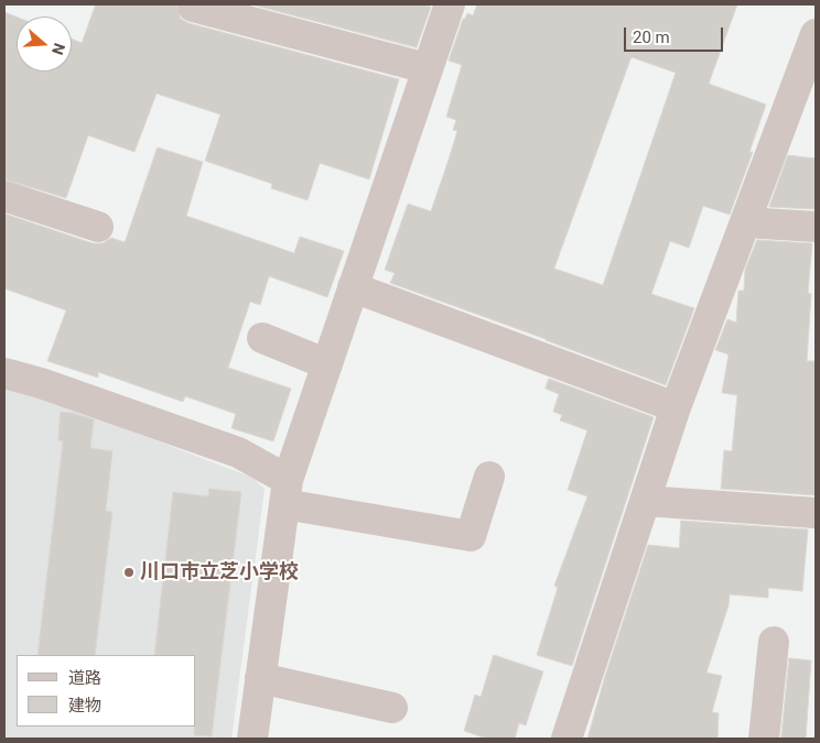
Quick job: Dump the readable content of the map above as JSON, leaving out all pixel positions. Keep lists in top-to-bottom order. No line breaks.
{"places":["川口市立芝小学校"],"legend":["道路","建物"],"scale_bar":"20 m","north":"right"}
